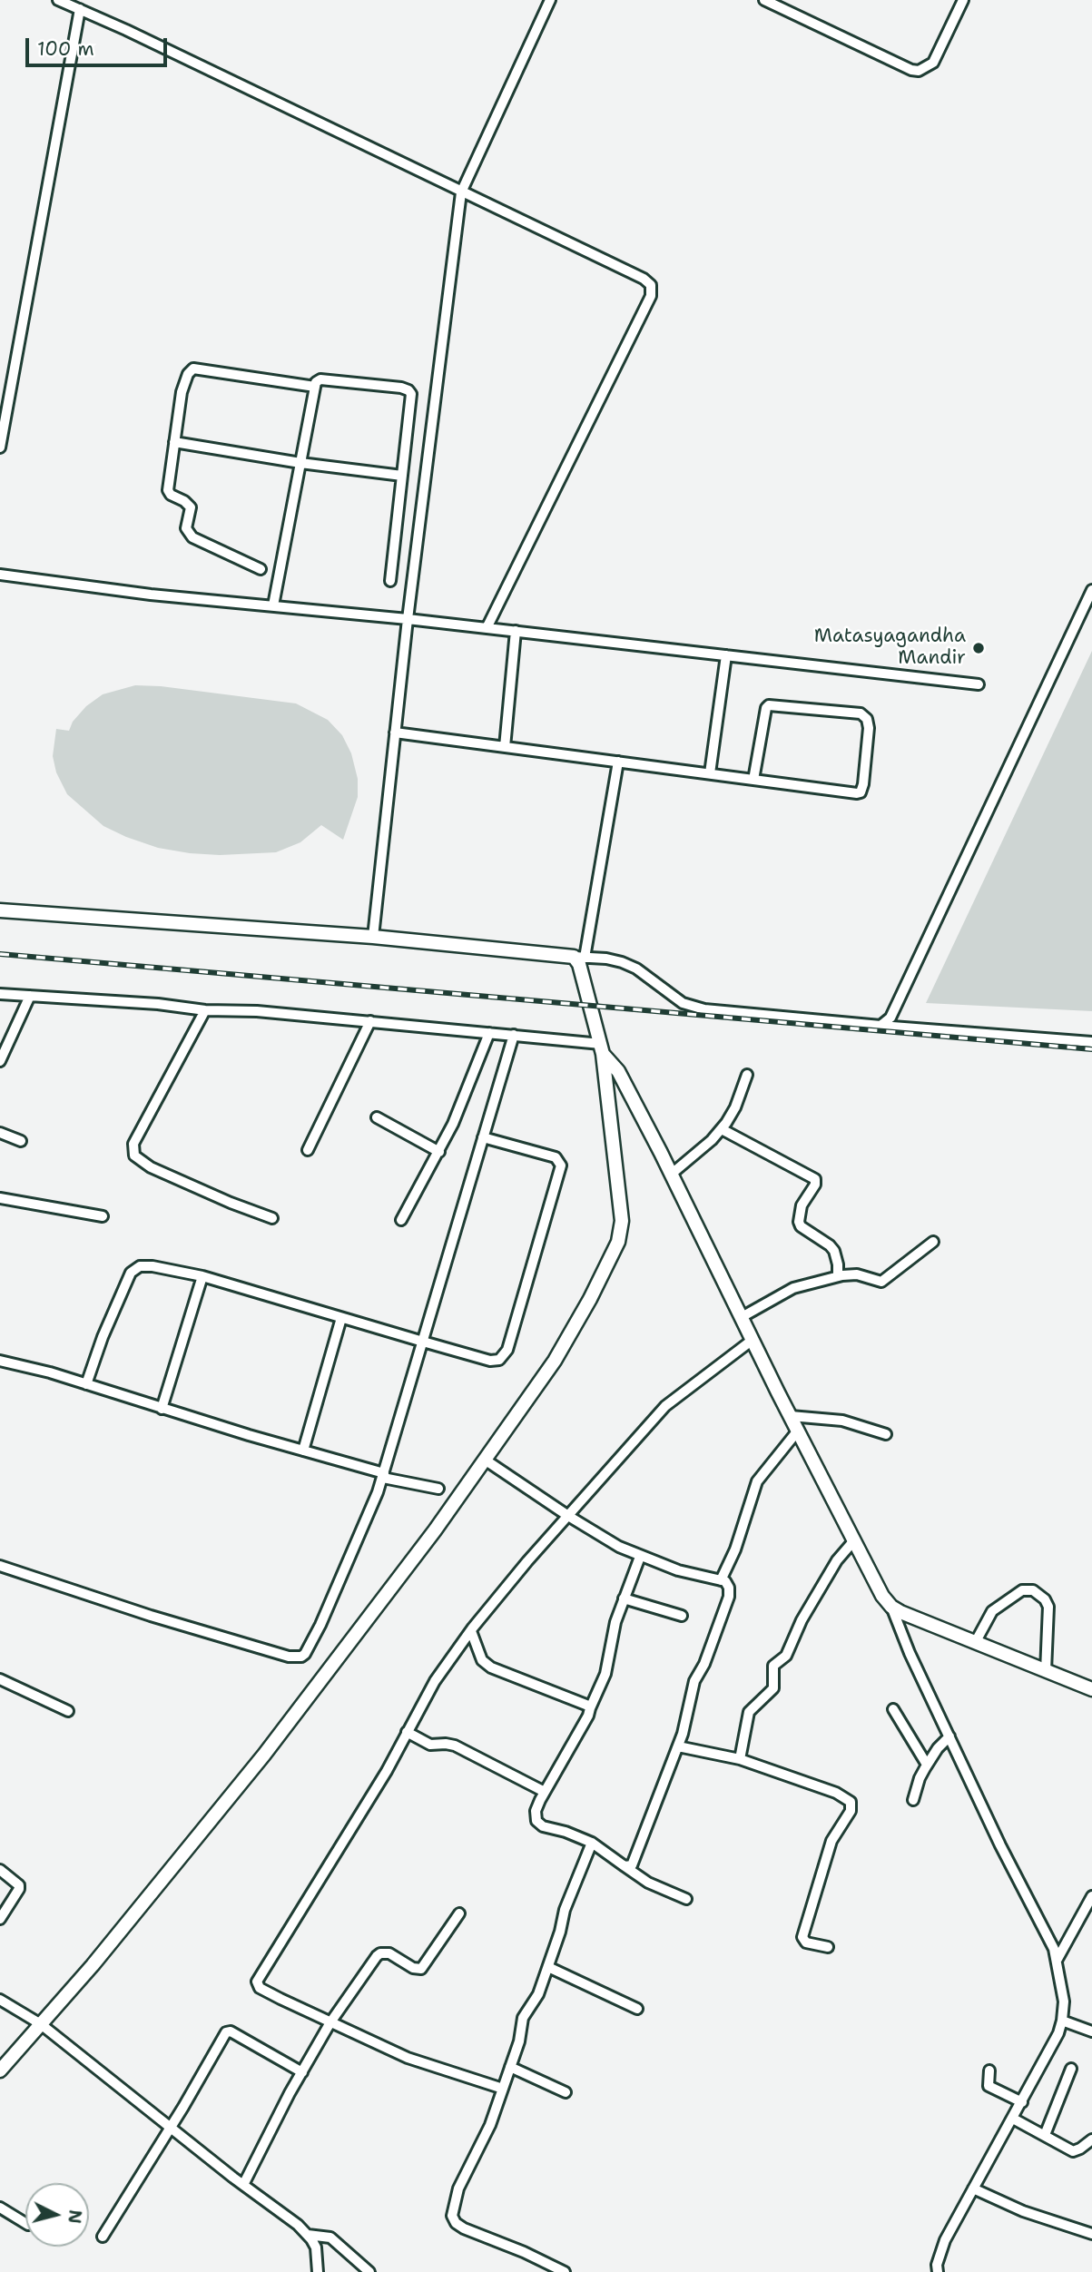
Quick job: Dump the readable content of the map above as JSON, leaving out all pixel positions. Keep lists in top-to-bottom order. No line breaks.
{"places":["Matasyagandha Mandir"],"scale_bar":"100 m","north":"right"}
